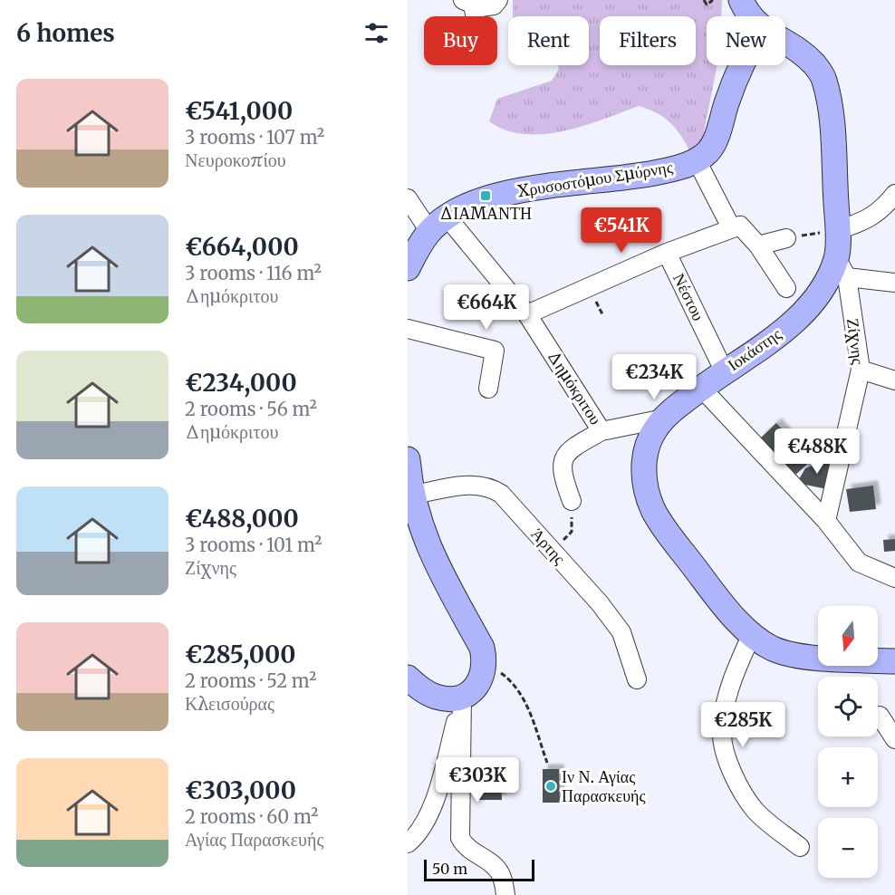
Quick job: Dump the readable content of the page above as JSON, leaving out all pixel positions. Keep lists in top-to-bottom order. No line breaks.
{"streets":{"street":["Χρυσοστόμου Σμύρνης","Νέστου","Ζίχνης","Ιοκάστης","Δημόκριτου","Άρτης"]},"crossings":[["Χρυσοστόμου Σμύρνης","Δημόκριτου"],["Νέστου","Ιοκάστης"],["Ζίχνης","Ιοκάστης"],["Ιοκάστης","Δημόκριτου"]],"places":{"transit":["ΔΙΑΜΑΝΤΗ"],"other":["Ιν Ν. Αγίας Παρασκευής"]},"scale_bar":"50 m","north":"bottom","page":{"heading":"6 homes","chip":["Buy","Rent","Filters","New"],"list":[{"name":"€541,000","note":"3 rooms · 107 m² · Νευροκοπίου"},{"name":"€664,000","note":"3 rooms · 116 m² · Δημόκριτου"},{"name":"€234,000","note":"2 rooms · 56 m² · Δημόκριτου"},{"name":"€488,000","note":"3 rooms · 101 m² · Ζίχνης"},{"name":"€285,000","note":"2 rooms · 52 m² · Κλεισούρας"},{"name":"€303,000","note":"2 rooms · 60 m² · Αγίας Παρασκευής"}],"price":["€541K","€664K","€234K","€488K","€285K","€303K"],"map_buttons":["+","−"],"scale":"50 m"}}
